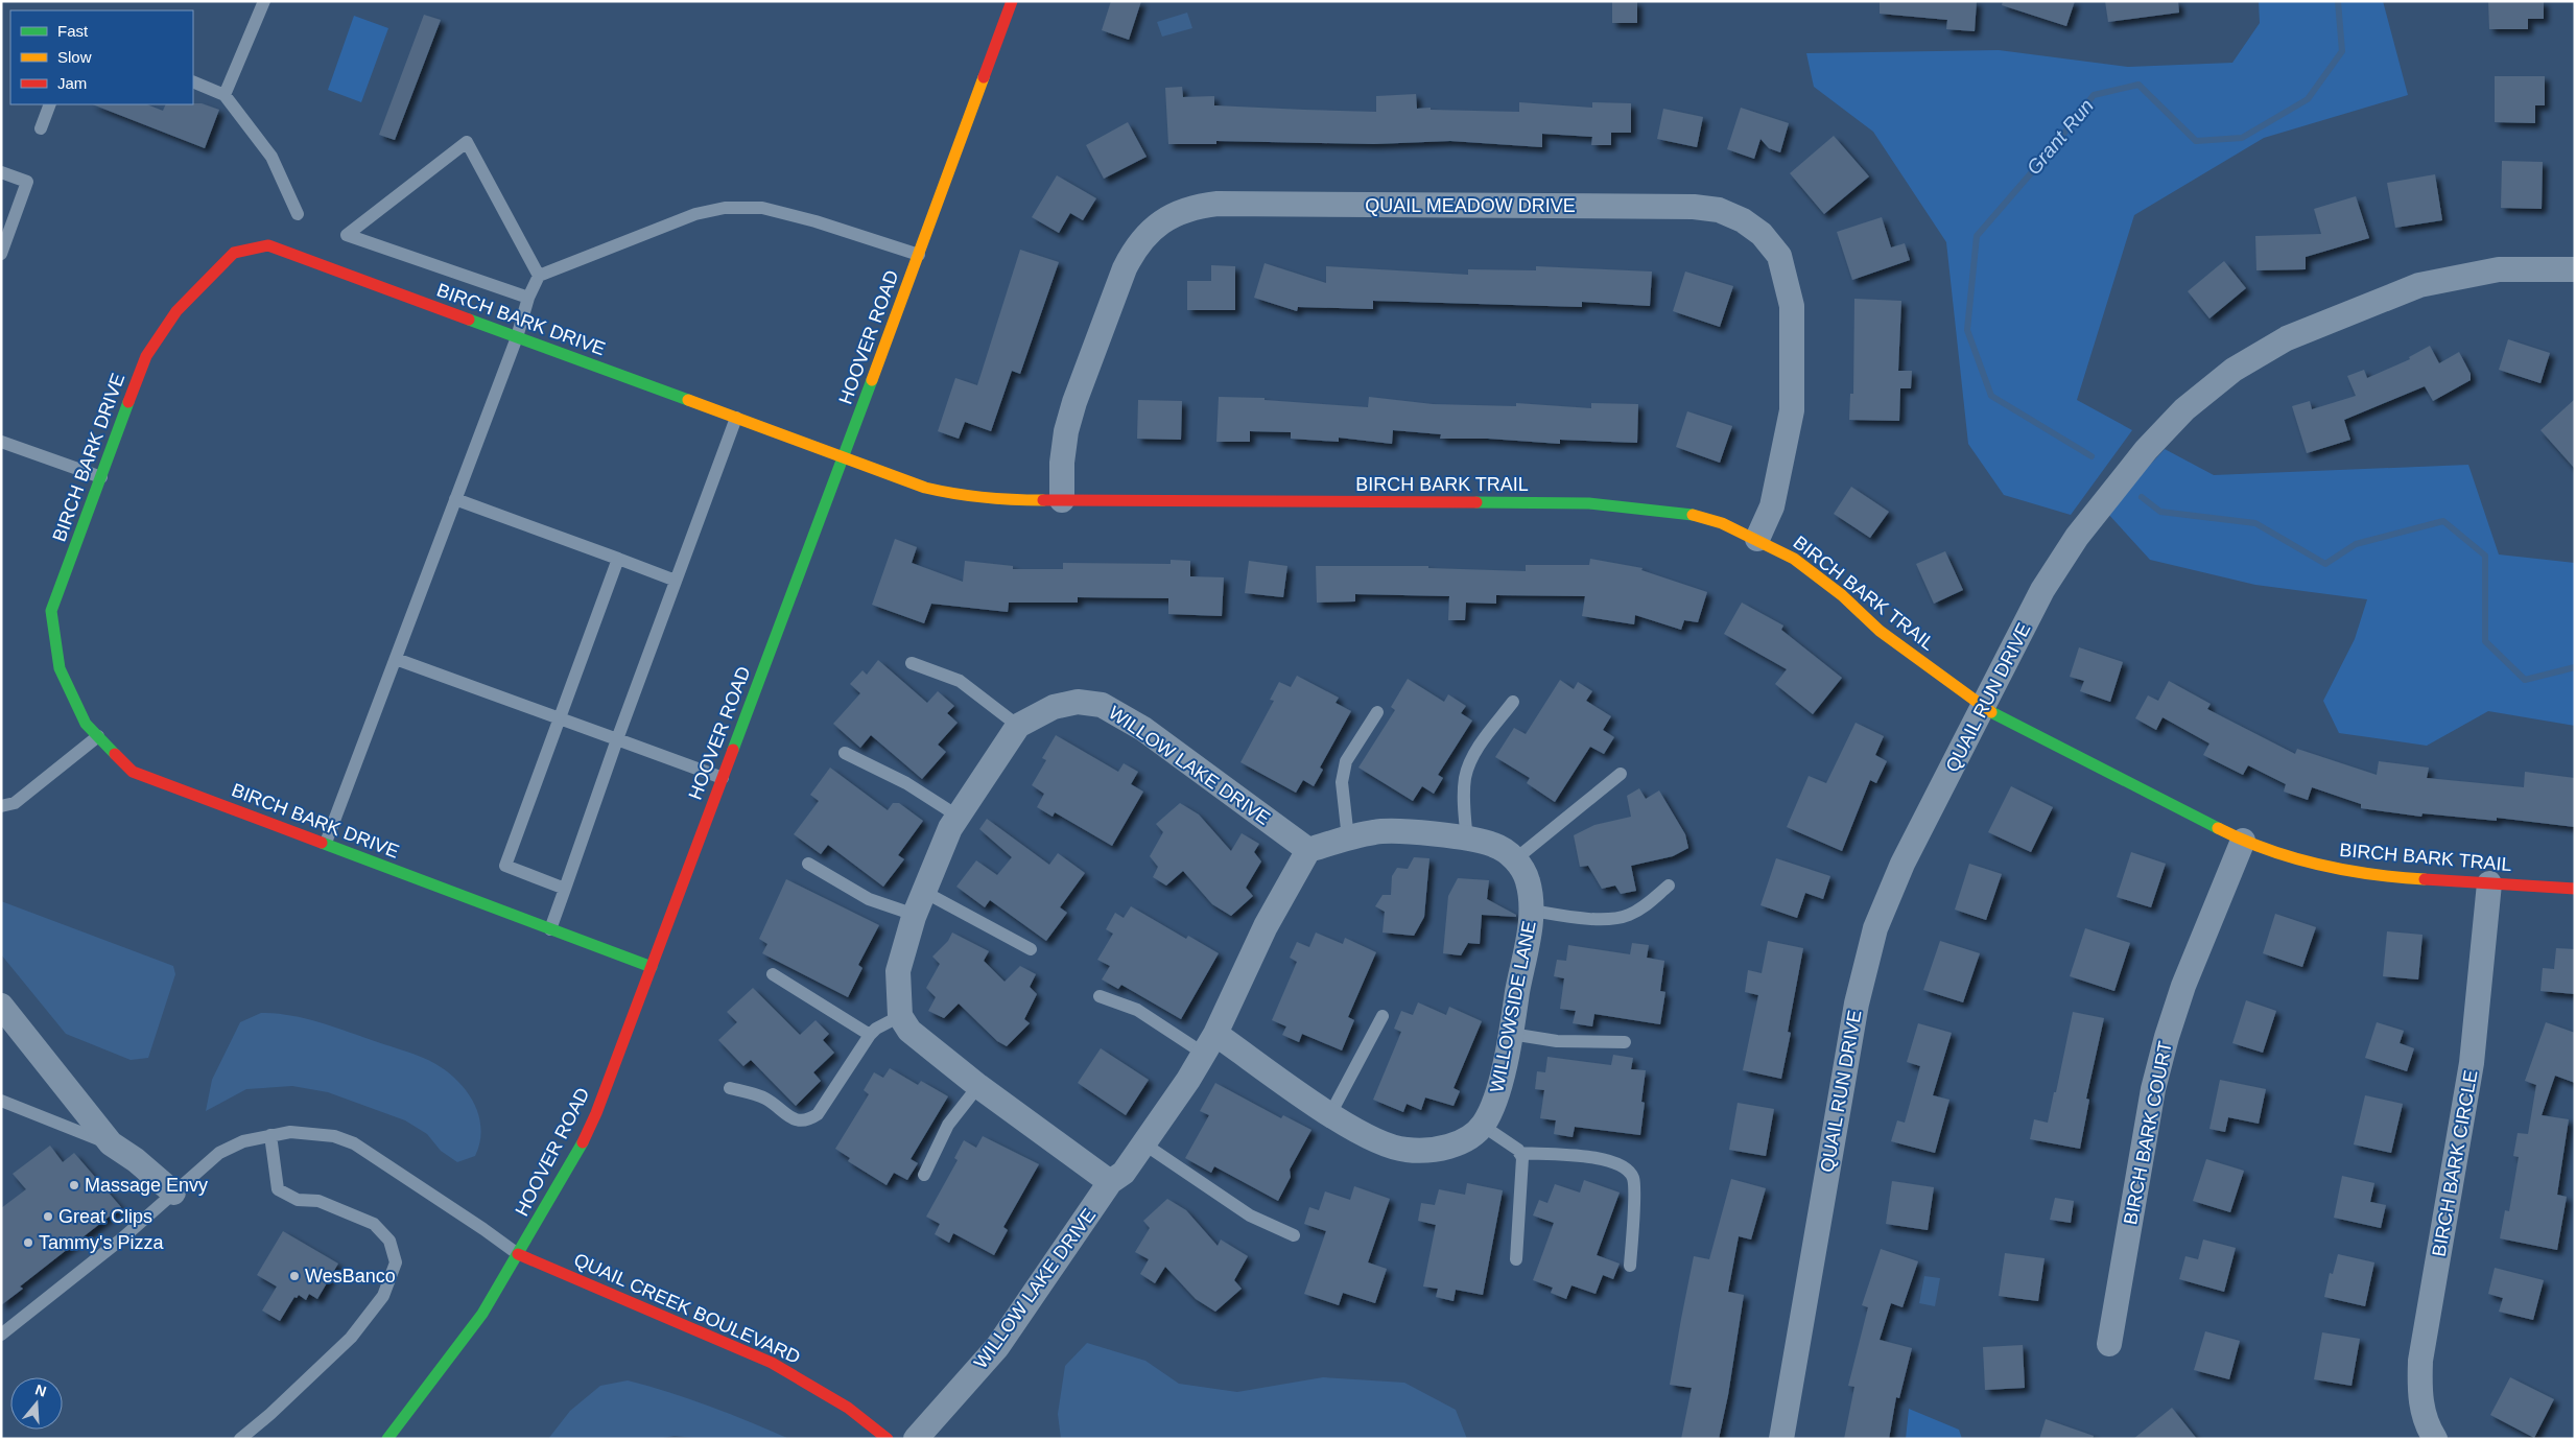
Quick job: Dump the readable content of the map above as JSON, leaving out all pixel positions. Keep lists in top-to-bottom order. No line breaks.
{"streets":{"street":["QUAIL MEADOW DRIVE","BIRCH BARK DRIVE","HOOVER ROAD","BIRCH BARK TRAIL","QUAIL RUN DRIVE","WILLOW LAKE DRIVE","WILLOWSIDE LANE","BIRCH BARK COURT","BIRCH BARK CIRCLE","QUAIL CREEK BOULEVARD"]},"crossings":[["QUAIL MEADOW DRIVE","BIRCH BARK TRAIL"],["BIRCH BARK DRIVE","HOOVER ROAD"],["BIRCH BARK DRIVE","BIRCH BARK TRAIL"],["HOOVER ROAD","BIRCH BARK TRAIL"],["HOOVER ROAD","QUAIL CREEK BOULEVARD"],["BIRCH BARK TRAIL","QUAIL RUN DRIVE"],["BIRCH BARK TRAIL","BIRCH BARK COURT"],["BIRCH BARK TRAIL","BIRCH BARK CIRCLE"],["WILLOW LAKE DRIVE","WILLOWSIDE LANE"]],"water":["Grant Run"],"places":["Massage Envy","Great Clips","Tammy's Pizza","WesBanco"],"legend":["Fast","Slow","Jam"],"north":"top"}
